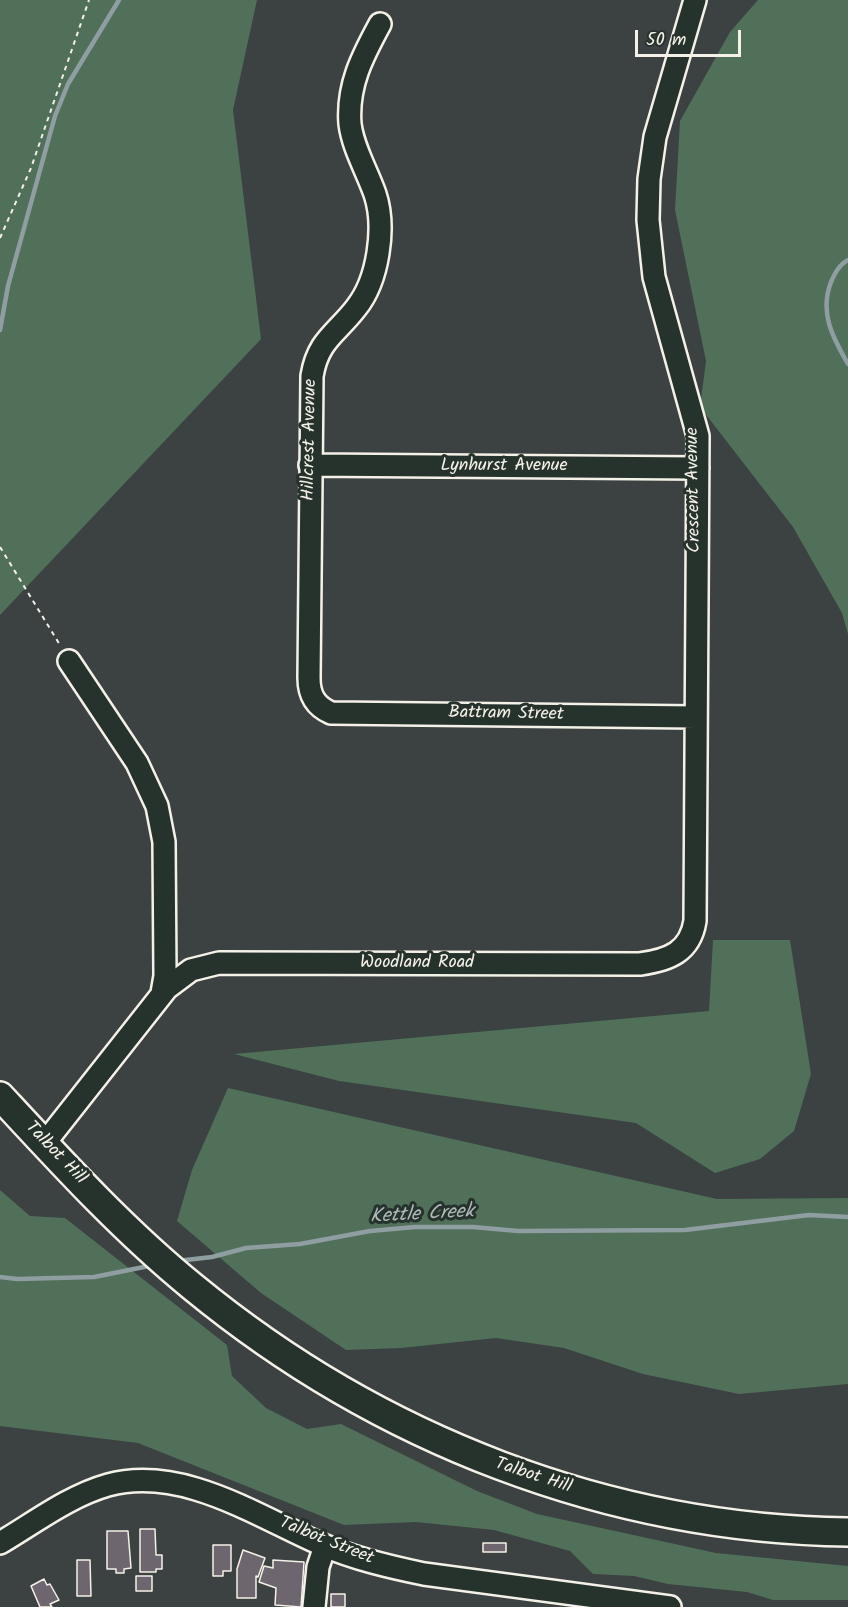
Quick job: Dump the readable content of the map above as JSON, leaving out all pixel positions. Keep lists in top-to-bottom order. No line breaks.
{"streets":{"main road":["Talbot Hill"],"street":["Hillcrest Avenue","Lynhurst Avenue","Crescent Avenue","Battram Street","Woodland Road","Talbot Street"]},"crossings":[["Hillcrest Avenue","Lynhurst Avenue"],["Hillcrest Avenue","Battram Street"],["Lynhurst Avenue","Crescent Avenue"],["Crescent Avenue","Battram Street"],["Crescent Avenue","Woodland Road"],["Woodland Road","Talbot Hill"]],"water":["Kettle Creek"],"scale_bar":"50 m"}
